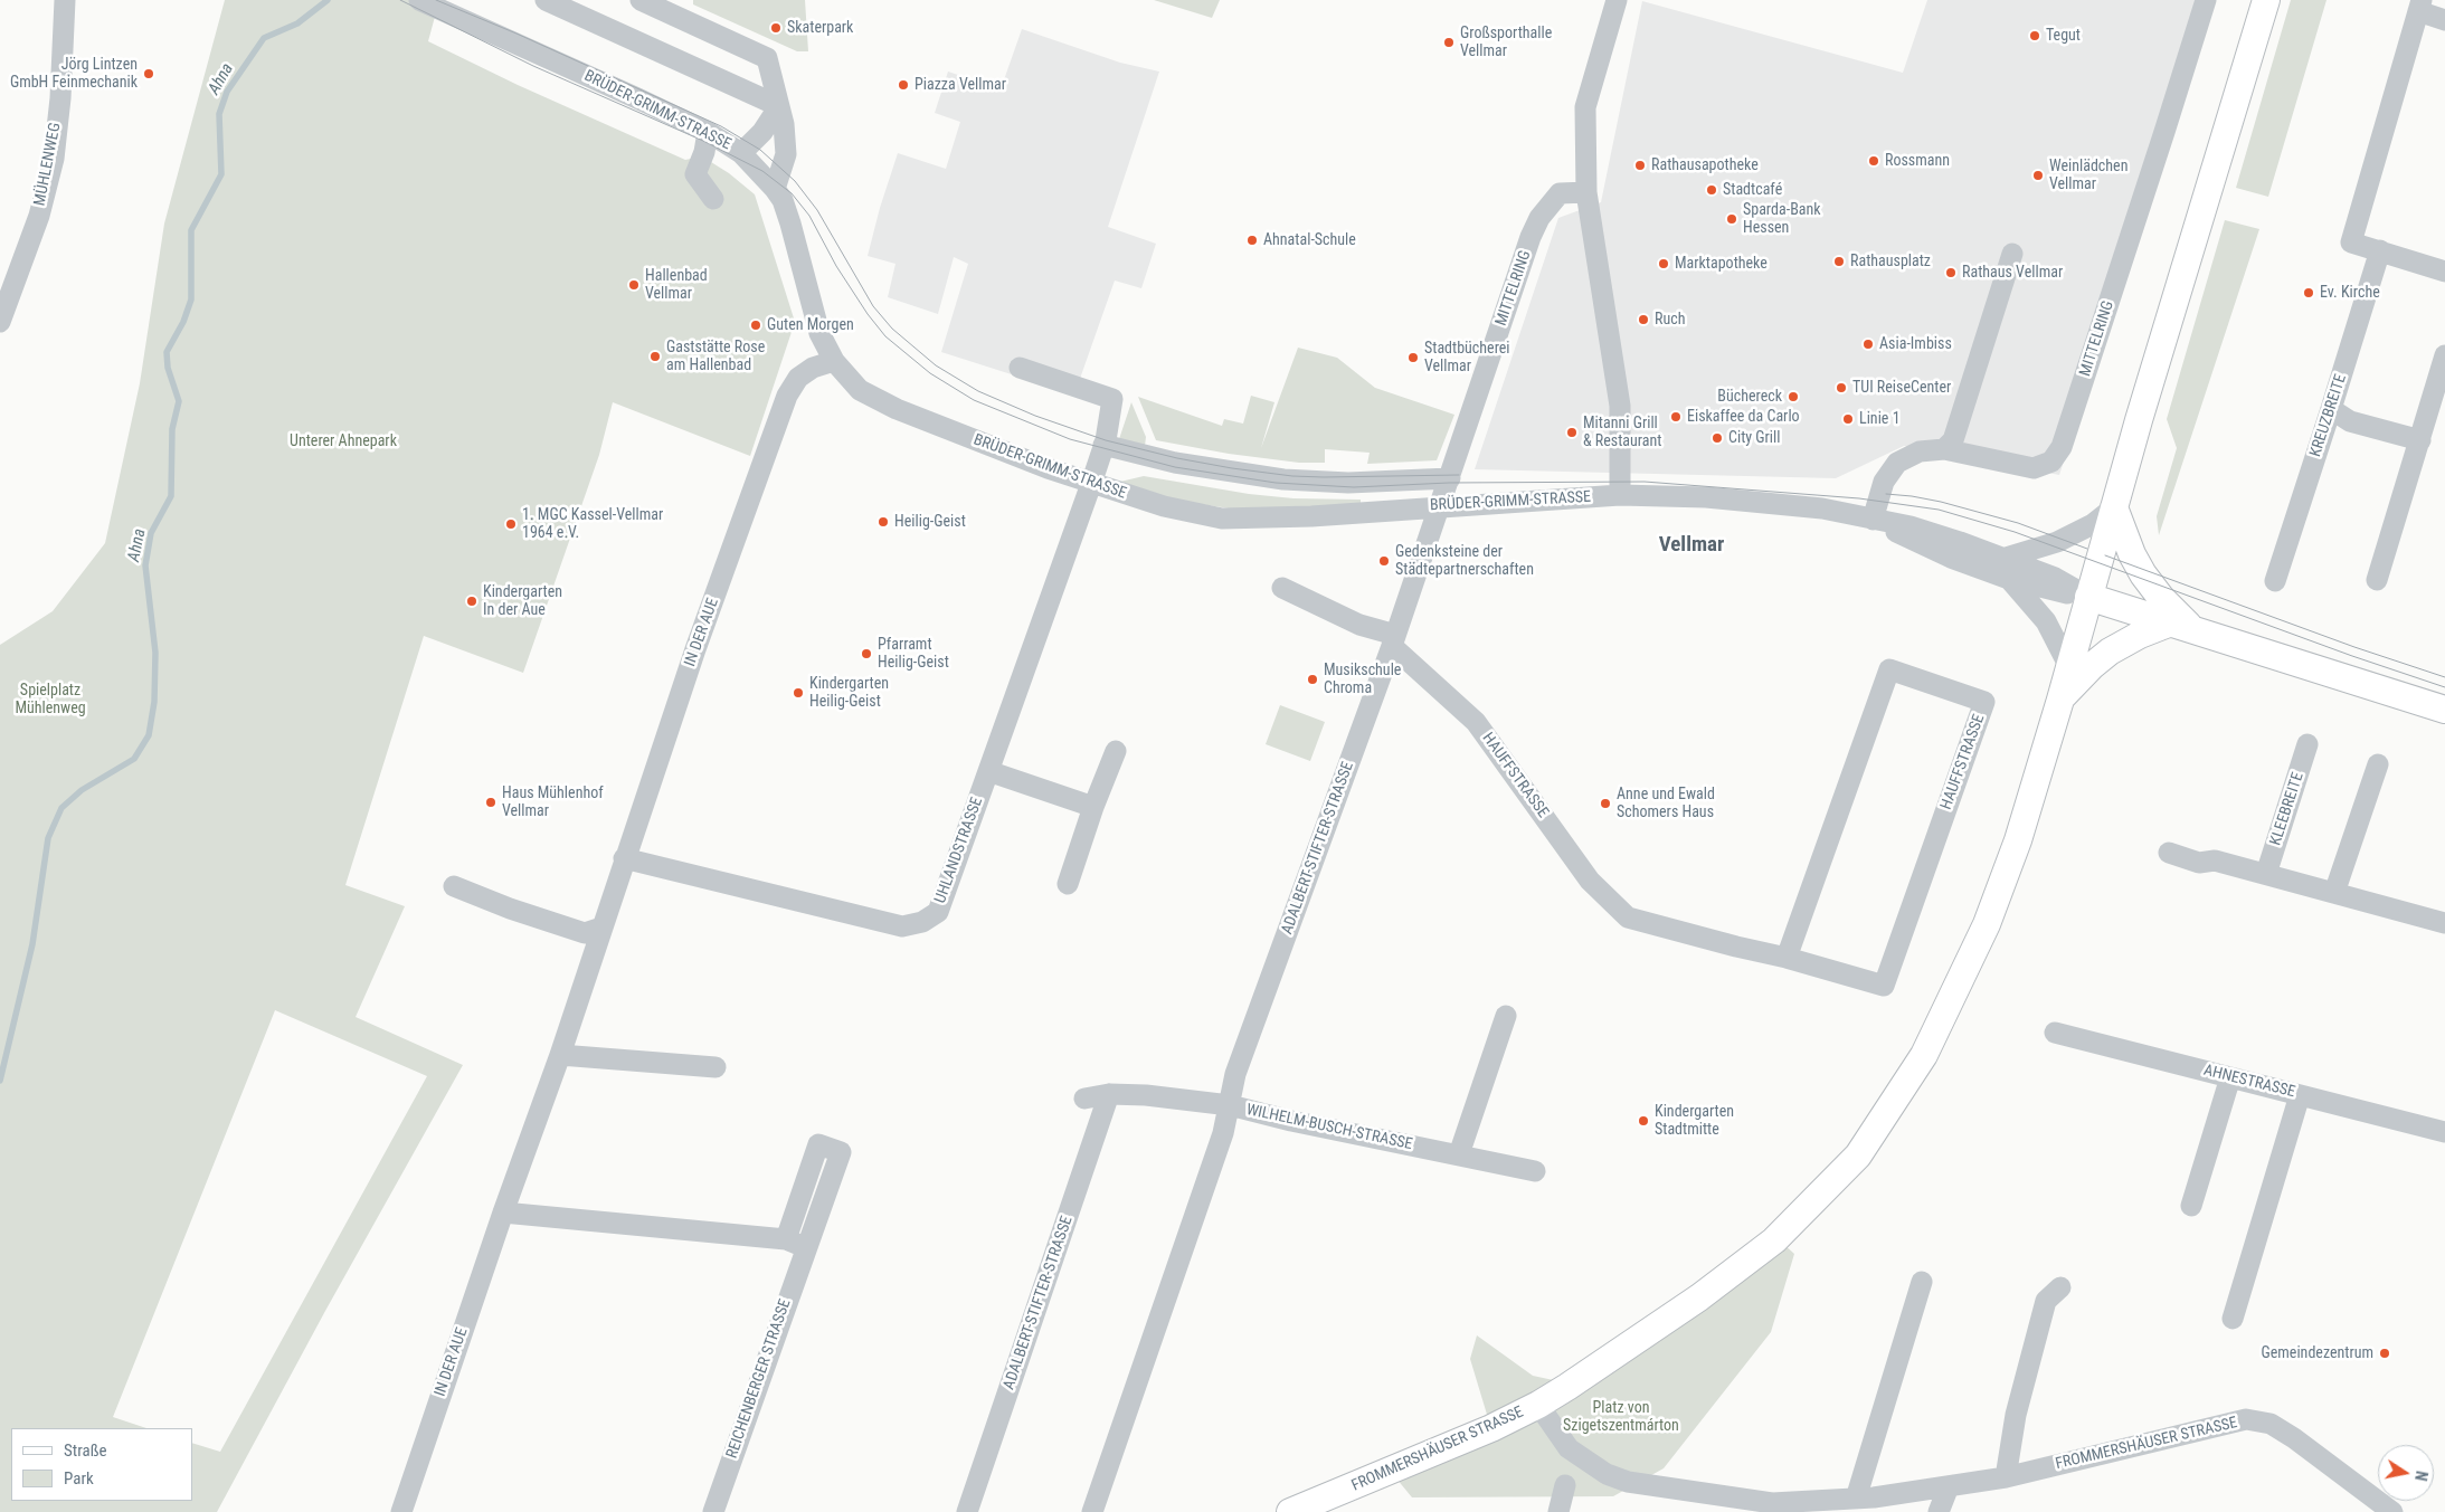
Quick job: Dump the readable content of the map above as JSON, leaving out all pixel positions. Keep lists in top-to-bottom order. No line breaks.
{"streets":{"main road":["FROMMERSHÄUSER STRASSE"],"street":["BRÜDER-GRIMM-STRASSE","MÜHLENWEG","MITTELRING","KREUZBREITE","IN DER AUE","HAUFFSTRASSE","KLEEBREITE","ADALBERT-STIFTER-STRASSE","UHLANDSTRASSE","AHNESTRASSE","WILHELM-BUSCH-STRASSE","REICHENBERGER STRASSE"]},"crossings":[["BRÜDER-GRIMM-STRASSE","MITTELRING"],["BRÜDER-GRIMM-STRASSE","IN DER AUE"],["BRÜDER-GRIMM-STRASSE","ADALBERT-STIFTER-STRASSE"],["BRÜDER-GRIMM-STRASSE","UHLANDSTRASSE"],["MITTELRING","ADALBERT-STIFTER-STRASSE"],["IN DER AUE","UHLANDSTRASSE"],["HAUFFSTRASSE","ADALBERT-STIFTER-STRASSE"],["ADALBERT-STIFTER-STRASSE","WILHELM-BUSCH-STRASSE"]],"districts":["Vellmar"],"water":["Ahna"],"parks":["Unterer Ahnepark","Spielplatz Mühlenweg","Platz von Szigetszentmárton"],"places":["Skaterpark","Tegut","Großsporthalle Vellmar","Jörg Lintzen GmbH Feinmechanik","Piazza Vellmar","Rossmann","Rathausapotheke","Weinlädchen Vellmar","Stadtcafé","Sparda-Bank Hessen","Ahnatal-Schule","Rathausplatz","Marktapotheke","Rathaus Vellmar","Hallenbad Vellmar","Ev. Kirche","Ruch","Guten Morgen","Asia-Imbiss","Gaststätte Rose am Hallenbad","Stadtbücherei Vellmar","TUI ReiseCenter","Büchereck","Eiskaffee da Carlo","Linie 1","Mitanni Grill & Restaurant","City Grill","Heilig-Geist","1. MGC Kassel-Vellmar 1964 e.V.","Gedenksteine der Städtepartnerschaften","Kindergarten In der Aue","Pfarramt Heilig-Geist","Musikschule Chroma","Kindergarten Heilig-Geist","Haus Mühlenhof Vellmar","Anne und Ewald Schomers Haus","Kindergarten Stadtmitte","Gemeindezentrum"],"legend":["Straße","Park"],"north":"right"}
